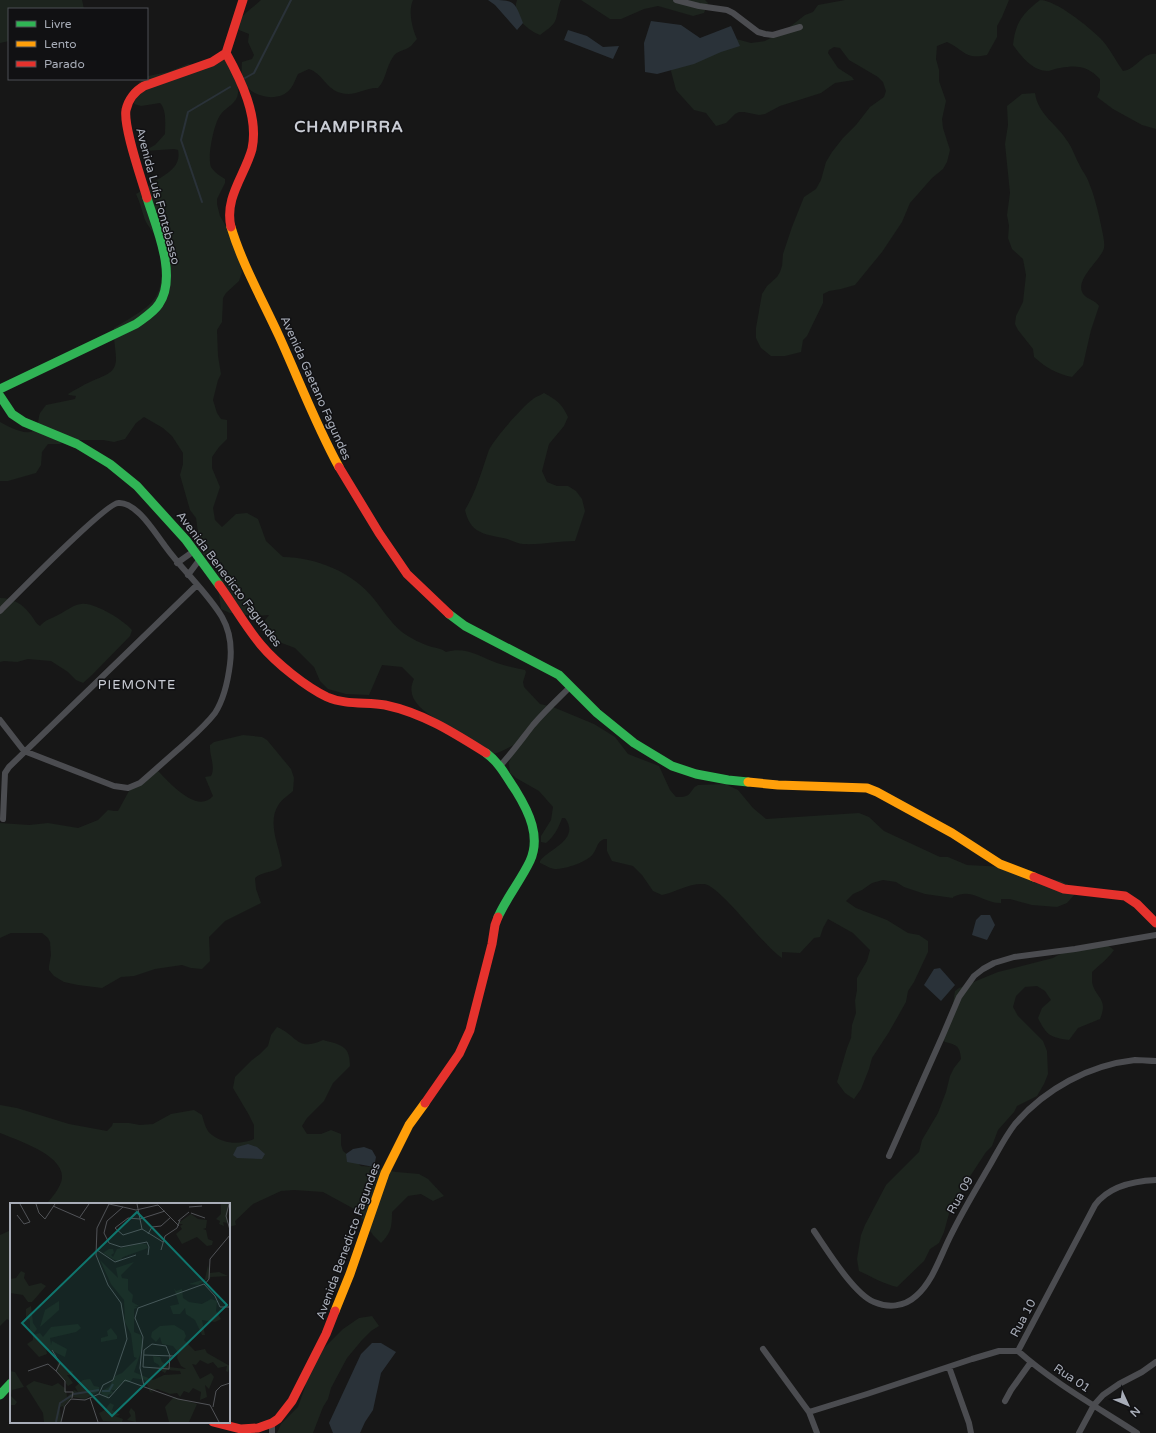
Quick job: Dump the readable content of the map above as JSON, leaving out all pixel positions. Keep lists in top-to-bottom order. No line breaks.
{"streets":{"street":["Avenida Luís Fontebasso","Avenida Gaetano Fagundes","Avenida Benedicto Fagundes","Rua 09","Rua 10","Rua 01"]},"crossings":[["Avenida Luís Fontebasso","Avenida Gaetano Fagundes"],["Rua 10","Rua 01"]],"districts":["CHAMPIRRA","PIEMONTE"],"legend":["Livre","Lento","Parado"],"north":"bottom right"}
